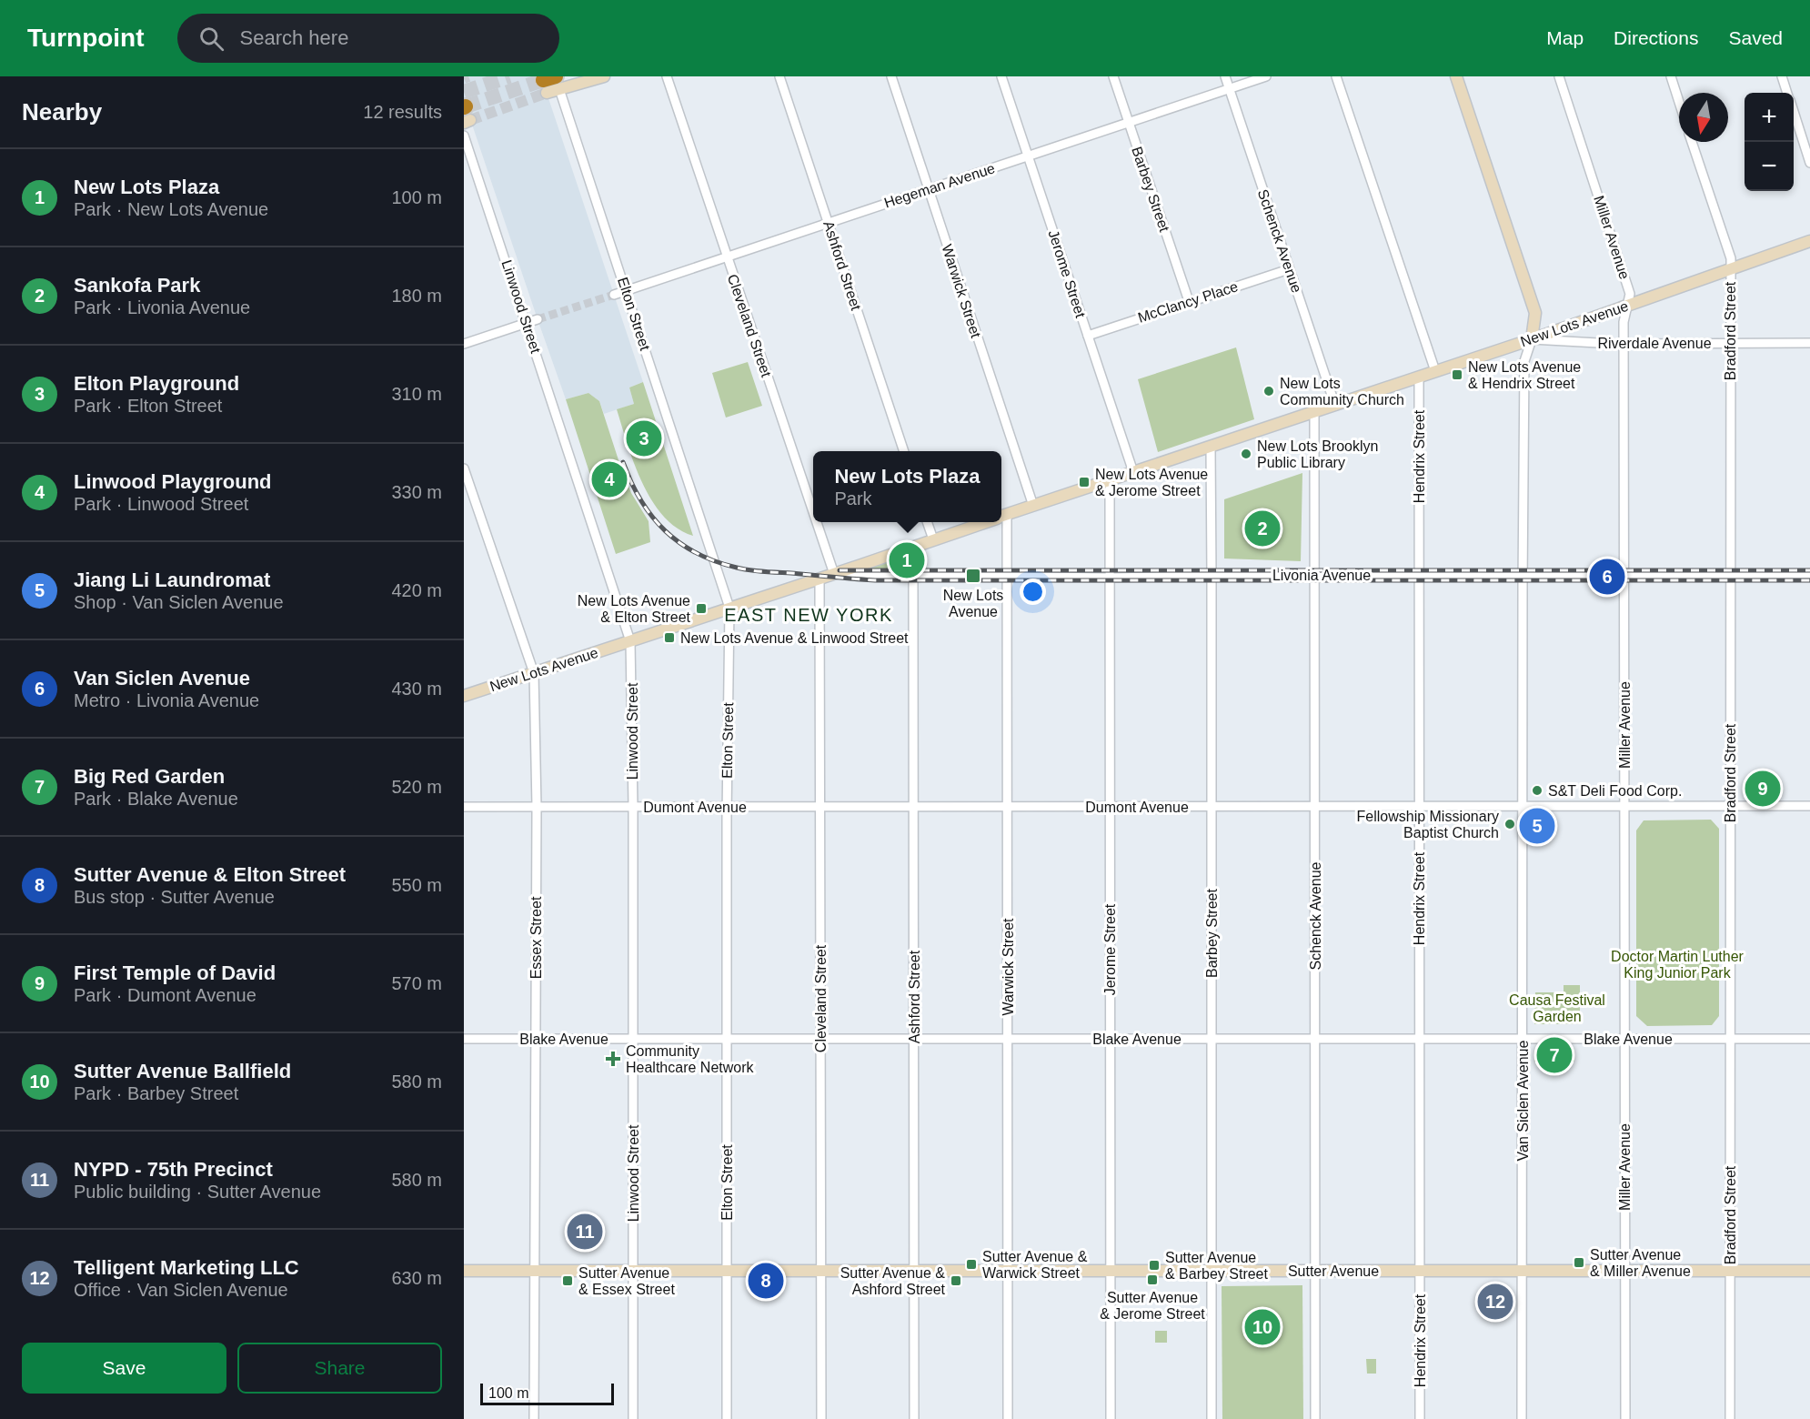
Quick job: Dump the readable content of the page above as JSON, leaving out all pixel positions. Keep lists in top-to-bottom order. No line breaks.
{"streets":{"street":["Hegeman Avenue","Barbey Street","Miller Avenue","Schenck Avenue","Ashford Street","Jerome Street","Warwick Street","McClancy Place","Linwood Street","Elton Street","New Lots Avenue","Cleveland Street","Bradford Street","Riverdale Avenue","Hendrix Street","Livonia Avenue","Dumont Avenue","Essex Street","Blake Avenue","Van Siclen Avenue","Sutter Avenue"]},"crossings":[["Hegeman Avenue","Barbey Street"],["Hegeman Avenue","Schenck Avenue"],["Hegeman Avenue","Ashford Street"],["Hegeman Avenue","Jerome Street"],["Hegeman Avenue","Warwick Street"],["Hegeman Avenue","Elton Street"],["Hegeman Avenue","Cleveland Street"],["Barbey Street","McClancy Place"],["Barbey Street","New Lots Avenue"],["Barbey Street","Livonia Avenue"],["Barbey Street","Dumont Avenue"],["Barbey Street","Blake Avenue"],["Barbey Street","Sutter Avenue"],["Miller Avenue","New Lots Avenue"],["Miller Avenue","Riverdale Avenue"],["Miller Avenue","Livonia Avenue"],["Miller Avenue","Dumont Avenue"],["Miller Avenue","Blake Avenue"],["Miller Avenue","Sutter Avenue"],["Schenck Avenue","McClancy Place"],["Schenck Avenue","New Lots Avenue"],["Schenck Avenue","Livonia Avenue"],["Schenck Avenue","Dumont Avenue"],["Schenck Avenue","Blake Avenue"],["Schenck Avenue","Sutter Avenue"],["Ashford Street","Livonia Avenue"],["Ashford Street","Dumont Avenue"],["Ashford Street","Blake Avenue"],["Ashford Street","Sutter Avenue"],["Jerome Street","McClancy Place"],["Jerome Street","New Lots Avenue"],["Jerome Street","Livonia Avenue"],["Jerome Street","Dumont Avenue"],["Jerome Street","Blake Avenue"],["Jerome Street","Sutter Avenue"],["Warwick Street","New Lots Avenue"],["Warwick Street","Livonia Avenue"],["Warwick Street","Dumont Avenue"],["Warwick Street","Blake Avenue"],["Warwick Street","Sutter Avenue"],["Linwood Street","New Lots Avenue"],["Linwood Street","Dumont Avenue"],["Linwood Street","Blake Avenue"],["Linwood Street","Sutter Avenue"],["Elton Street","New Lots Avenue"],["Elton Street","Dumont Avenue"],["Elton Street","Blake Avenue"],["Elton Street","Sutter Avenue"],["New Lots Avenue","Cleveland Street"],["New Lots Avenue","Bradford Street"],["New Lots Avenue","Riverdale Avenue"],["New Lots Avenue","Hendrix Street"],["New Lots Avenue","Livonia Avenue"],["New Lots Avenue","Essex Street"],["New Lots Avenue","Van Siclen Avenue"],["Cleveland Street","Livonia Avenue"],["Cleveland Street","Dumont Avenue"],["Cleveland Street","Blake Avenue"],["Cleveland Street","Sutter Avenue"],["Bradford Street","Riverdale Avenue"],["Bradford Street","Livonia Avenue"],["Bradford Street","Dumont Avenue"],["Bradford Street","Blake Avenue"],["Bradford Street","Sutter Avenue"],["Riverdale Avenue","Van Siclen Avenue"],["Hendrix Street","Livonia Avenue"],["Hendrix Street","Dumont Avenue"],["Hendrix Street","Blake Avenue"],["Hendrix Street","Sutter Avenue"],["Livonia Avenue","Van Siclen Avenue"],["Dumont Avenue","Essex Street"],["Dumont Avenue","Van Siclen Avenue"],["Essex Street","Blake Avenue"],["Essex Street","Sutter Avenue"],["Blake Avenue","Van Siclen Avenue"],["Van Siclen Avenue","Sutter Avenue"]],"districts":["EAST NEW YORK"],"parks":["Doctor Martin Luther King Junior Park","Causa Festival Garden"],"places":{"transit":["New Lots Avenue & Hendrix Street","New Lots Avenue & Jerome Street","New Lots Avenue","New Lots Avenue & Elton Street","New Lots Avenue & Linwood Street","Sutter Avenue & Miller Avenue","Sutter Avenue & Warwick Street","Sutter Avenue & Barbey Street","Sutter Avenue & Jerome Street","Sutter Avenue & Essex Street","Sutter Avenue & Ashford Street"],"other":["New Lots Community Church","New Lots Brooklyn Public Library","S&T Deli Food Corp.","Fellowship Missionary Baptist Church"],"health":["Community Healthcare Network"]},"scale_bar":"100 m","north":"bottom","page":{"header":"Turnpoint","search":"Search here","nav":["Map","Directions","Saved"],"heading":["Nearby","12 results"],"map_buttons":["+","−"],"list":[{"mark":"1","name":"New Lots Plaza","note":"Park · New Lots Avenue","value":"100 m"},{"mark":"2","name":"Sankofa Park","note":"Park · Livonia Avenue","value":"180 m"},{"mark":"3","name":"Elton Playground","note":"Park · Elton Street","value":"310 m"},{"mark":"4","name":"Linwood Playground","note":"Park · Linwood Street","value":"330 m"},{"mark":"5","name":"Jiang Li Laundromat","note":"Shop · Van Siclen Avenue","value":"420 m"},{"mark":"6","name":"Van Siclen Avenue","note":"Metro · Livonia Avenue","value":"430 m"},{"mark":"7","name":"Big Red Garden","note":"Park · Blake Avenue","value":"520 m"},{"mark":"8","name":"Sutter Avenue & Elton Street","note":"Bus stop · Sutter Avenue","value":"550 m"},{"mark":"9","name":"First Temple of David","note":"Park · Dumont Avenue","value":"570 m"},{"mark":"10","name":"Sutter Avenue Ballfield","note":"Park · Barbey Street","value":"580 m"},{"mark":"11","name":"NYPD - 75th Precinct","note":"Public building · Sutter Avenue","value":"580 m"},{"mark":"12","name":"Telligent Marketing LLC","note":"Office · Van Siclen Avenue","value":"630 m"}],"pins":["3","4","2","1","6","9","5","7","11","8","12","10"],"popup":["New Lots Plaza","Park"],"buttons":["Save","Share"],"scale":"100 m"}}
